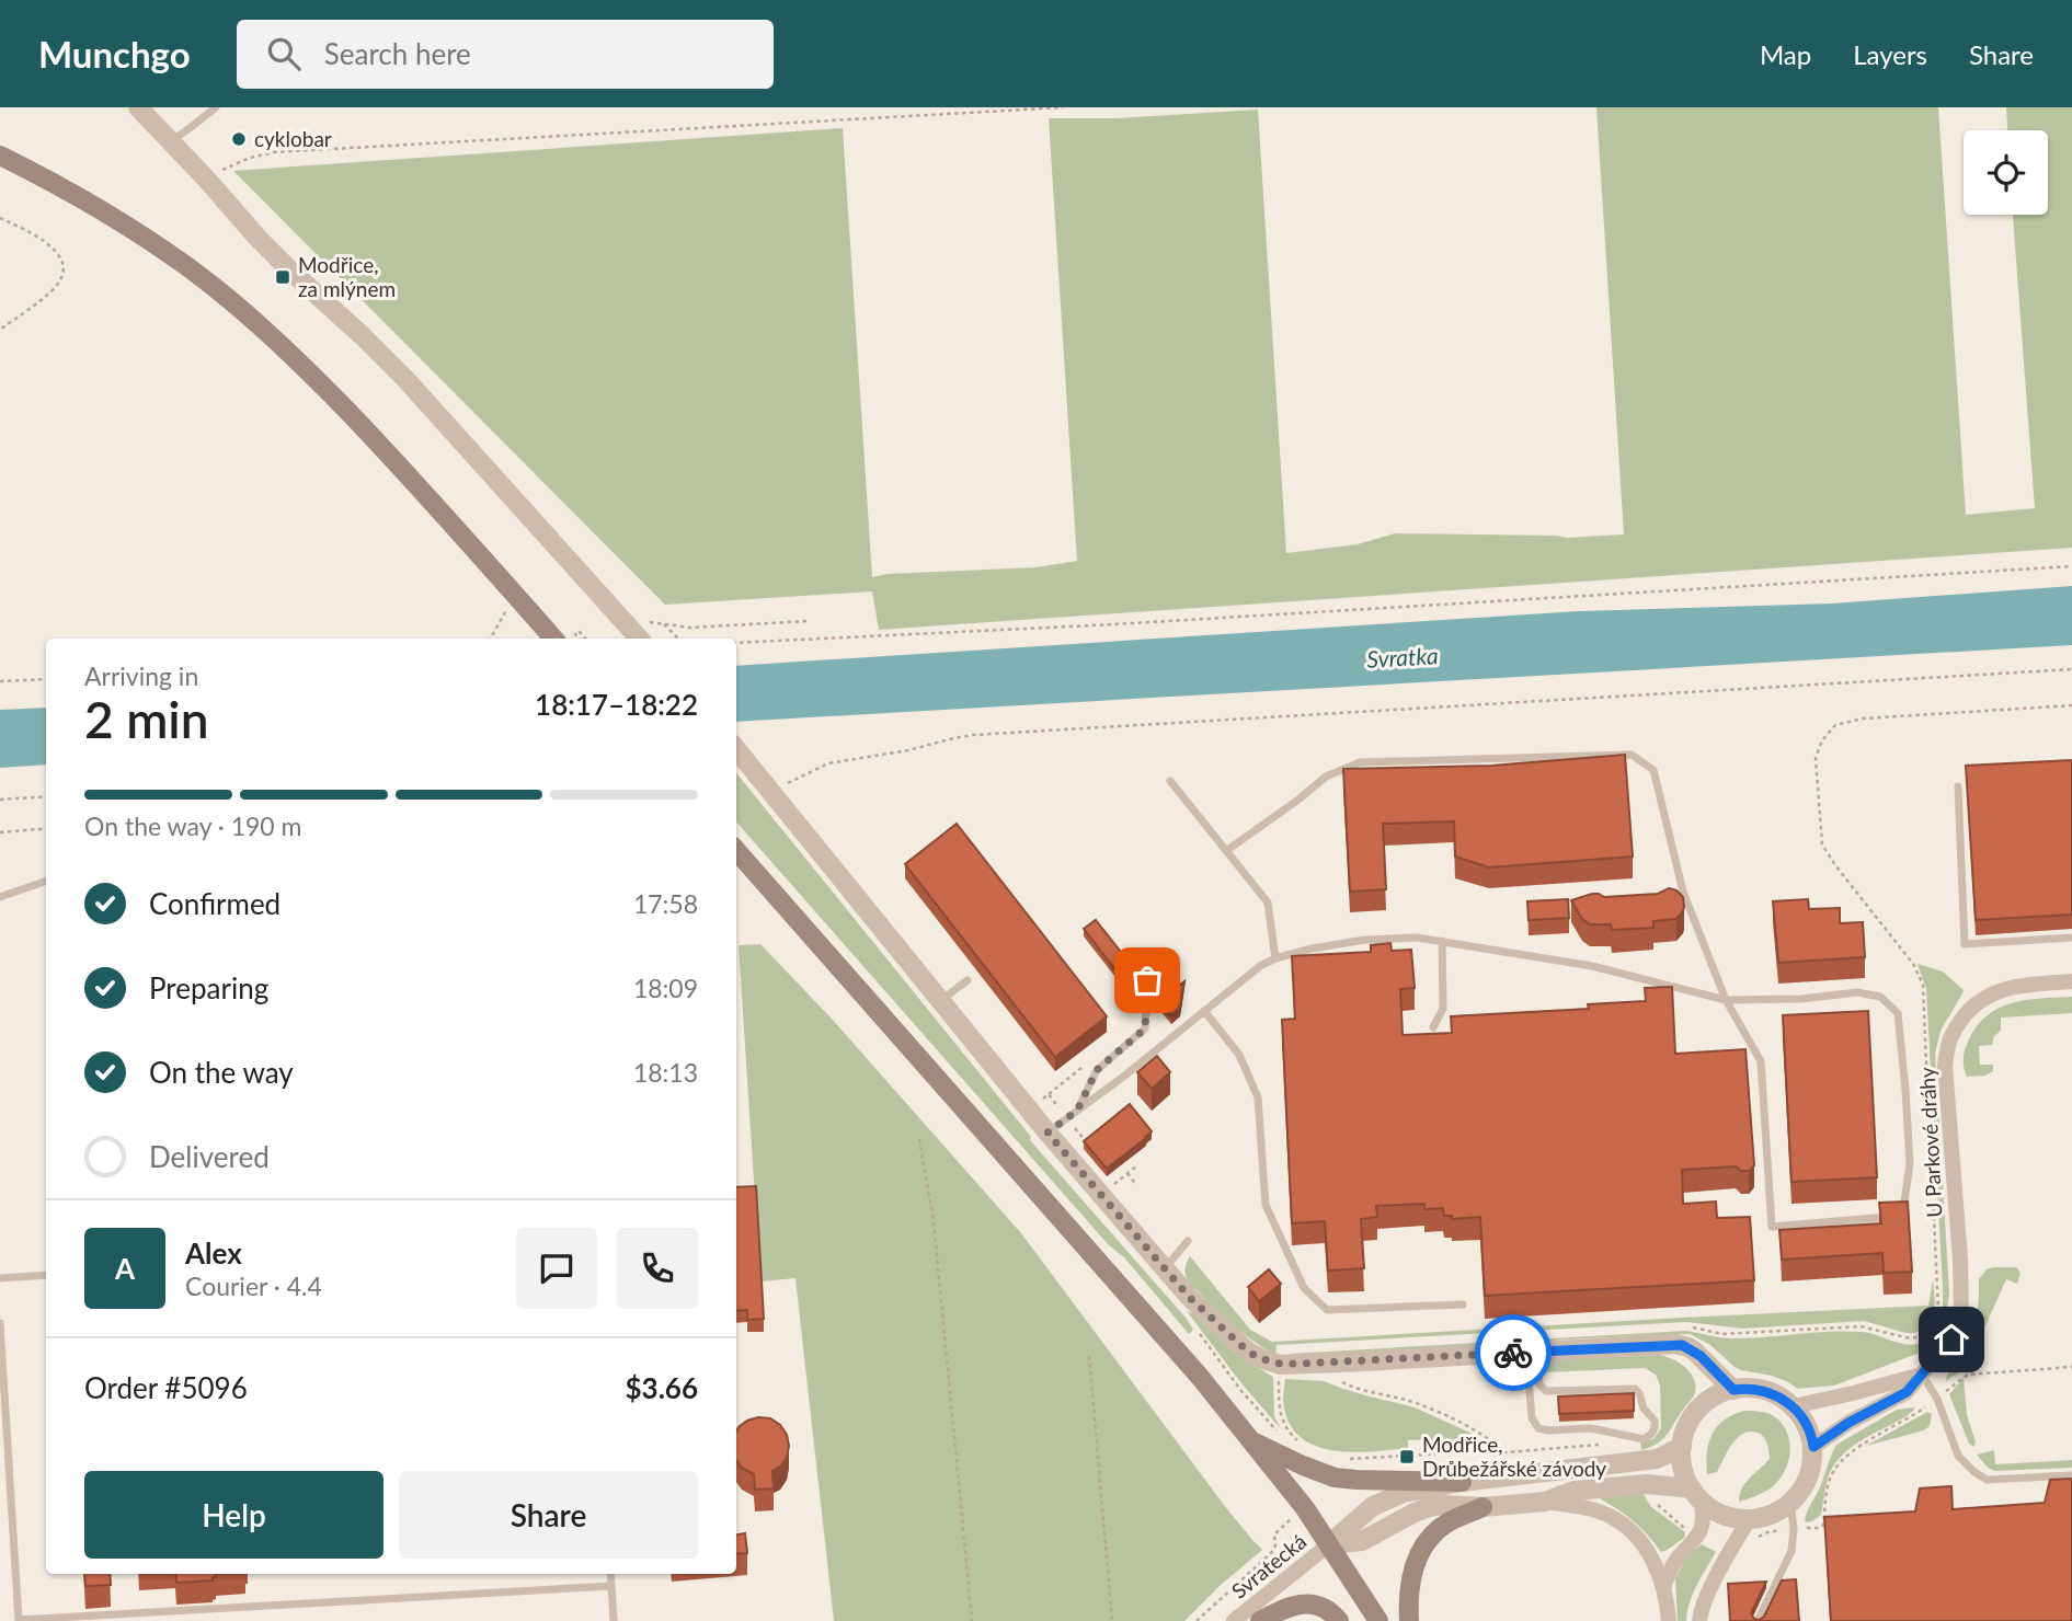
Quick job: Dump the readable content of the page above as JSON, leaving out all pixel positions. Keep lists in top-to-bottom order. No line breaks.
{"streets":{"street":["U Parkové dráhy","Svratecká"]},"water":["Svratka"],"places":{"other":["cyklobar"],"transit":["Modřice, za mlýnem","Modřice, Drůbežářské závody"]},"page":{"header":"Munchgo","search":"Search here","nav":["Map","Layers","Share"],"heading":["2 min","Arriving in","18:17–18:22"],"panel":["Alex","Courier · 4.4","Order #5096","$3.66"],"bar":"On the way · 190 m","list":[["Confirmed","17:58"],["Preparing","18:09"],["On the way","18:13"],"Delivered"],"round":"A","buttons":["Help","Share"]}}
